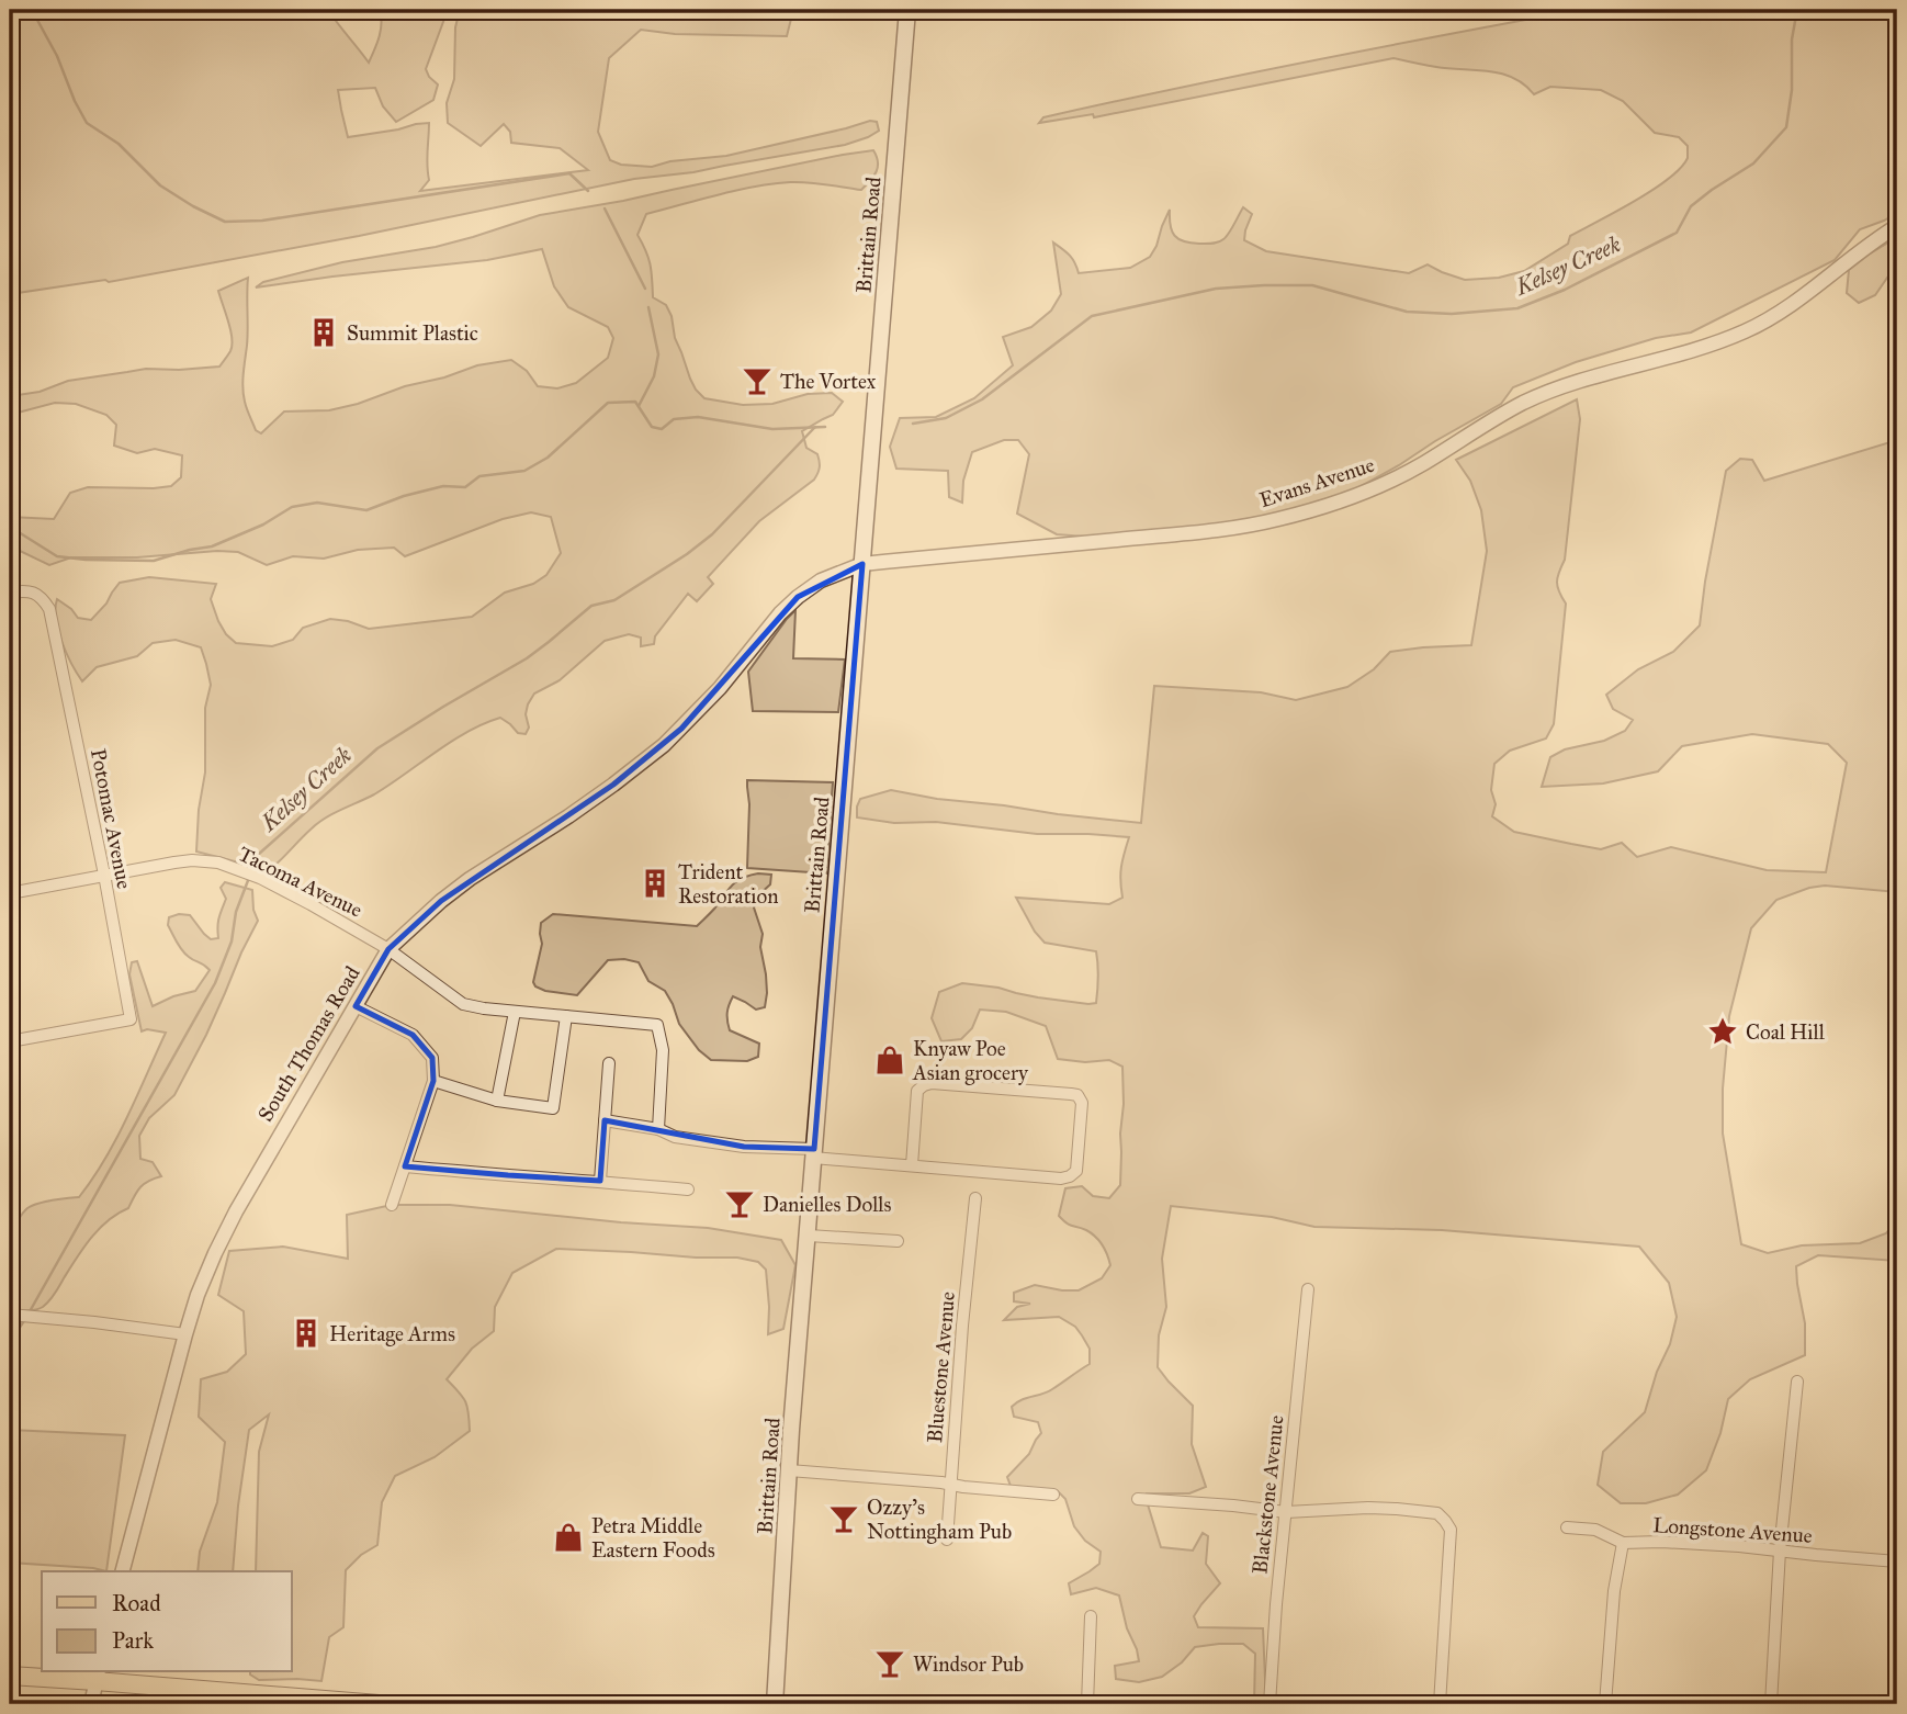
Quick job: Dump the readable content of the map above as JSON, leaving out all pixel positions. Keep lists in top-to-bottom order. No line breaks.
{"streets":{"main road":["Brittain Road"],"street":["Evans Avenue","Potomac Avenue","Tacoma Avenue","South Thomas Road","Bluestone Avenue","Blackstone Avenue","Longstone Avenue"]},"crossings":[["Brittain Road","Evans Avenue"],["Evans Avenue","South Thomas Road"],["Potomac Avenue","Tacoma Avenue"],["Tacoma Avenue","South Thomas Road"]],"water":["Kelsey Creek"],"places":{"building":["Summit Plastic","Trident Restoration","Heritage Arms"],"bar":["The Vortex","Danielles Dolls","Ozzy's Nottingham Pub","Windsor Pub"],"place":["Coal Hill"],"shop":["Knyaw Poe Asian grocery","Petra Middle Eastern Foods"]},"legend":["Road","Park"]}
